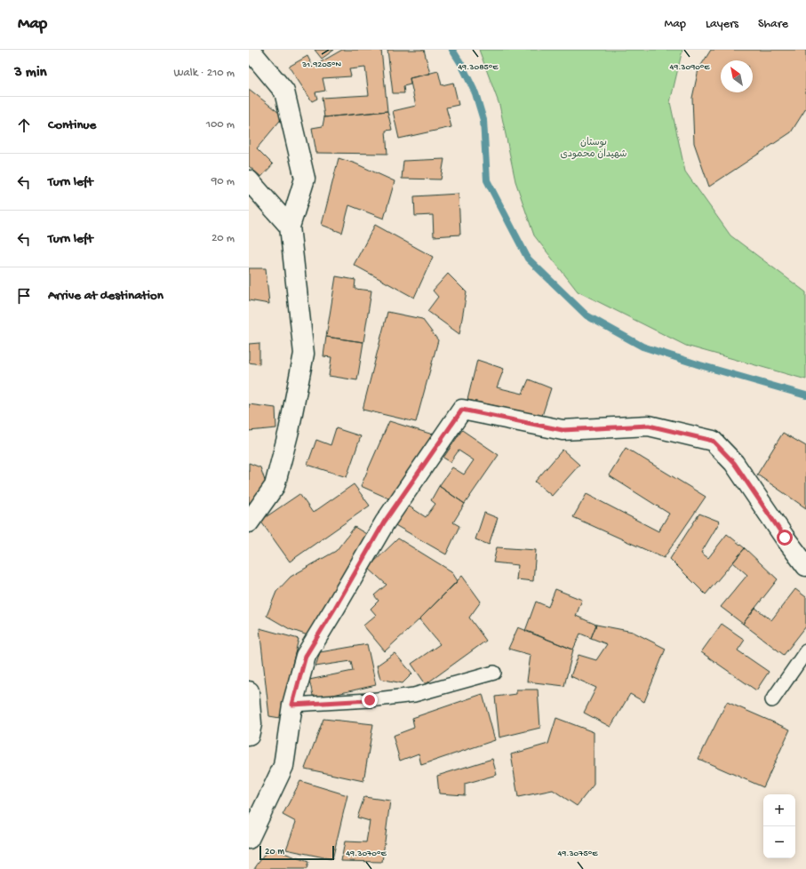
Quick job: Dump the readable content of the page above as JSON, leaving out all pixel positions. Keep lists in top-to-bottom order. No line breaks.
{"parks":["بوستان شهیدان محمودی"],"scale_bar":"20 m","north":"top left","page":{"header":"Map","nav":["Map","Layers","Share"],"heading":["3 min","Walk · 210 m"],"list":[["Continue","100 m"],["Turn left","90 m"],["Turn left","20 m"],"Arrive at destination"],"map_buttons":["+","−"],"scale":"20 m"},"coordinates":["31.9205°N","49.3085°E","49.3090°E","49.3070°E","49.3075°E"]}
